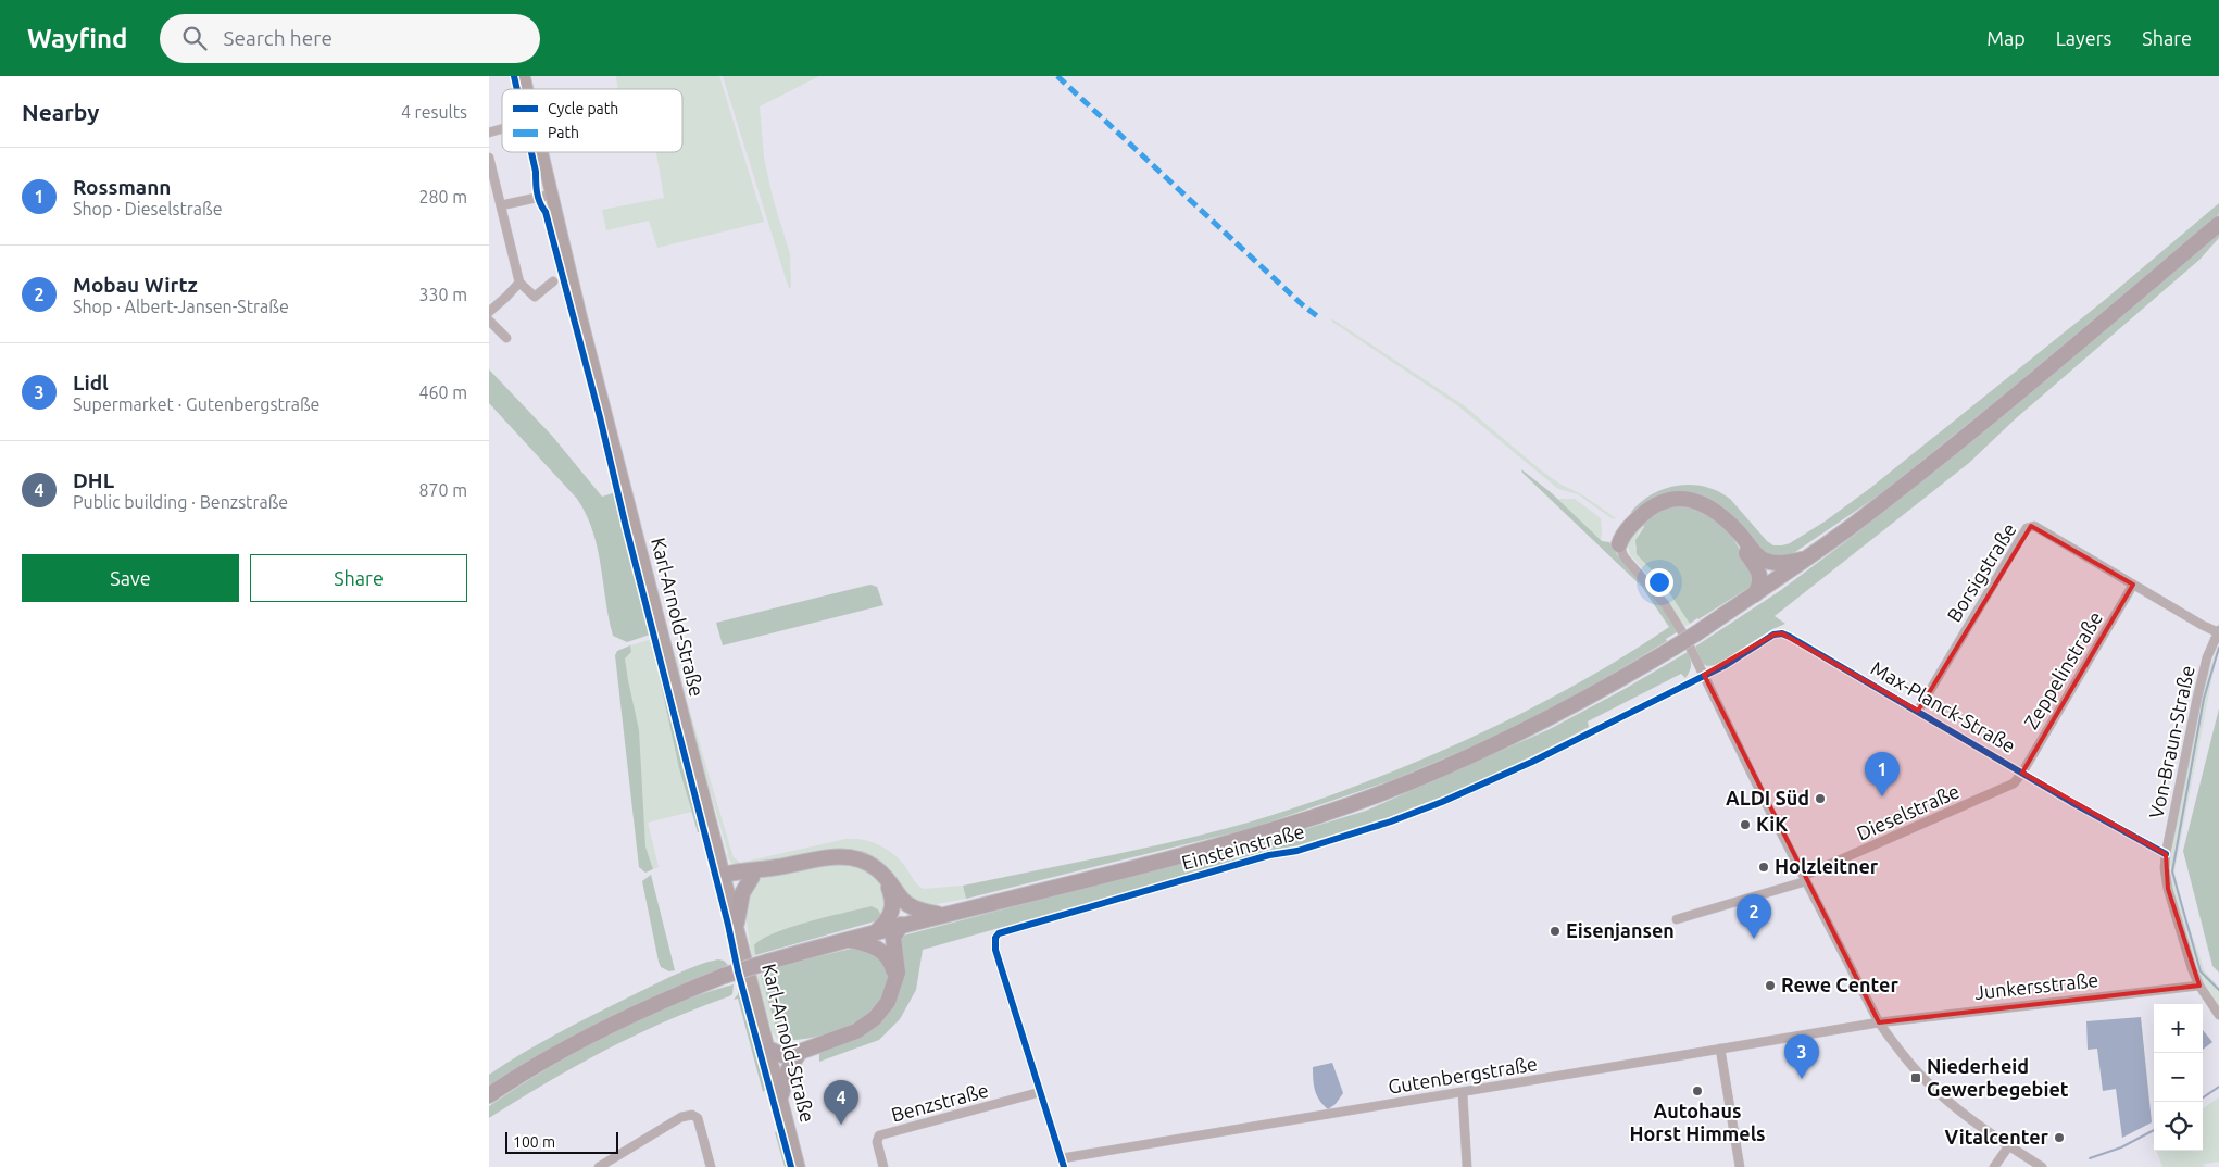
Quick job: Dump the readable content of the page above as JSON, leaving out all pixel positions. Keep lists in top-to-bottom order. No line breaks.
{"streets":{"main road":["Karl-Arnold-Straße"],"street":["Borsigstraße","Zeppelinstraße","Max-Planck-Straße","Von-Braun-Straße","Dieselstraße","Einsteinstraße","Junkersstraße","Gutenbergstraße","Benzstraße"]},"crossings":[["Borsigstraße","Zeppelinstraße"],["Borsigstraße","Max-Planck-Straße"],["Borsigstraße","Von-Braun-Straße"],["Zeppelinstraße","Max-Planck-Straße"],["Zeppelinstraße","Dieselstraße"],["Max-Planck-Straße","Von-Braun-Straße"],["Max-Planck-Straße","Dieselstraße"],["Max-Planck-Straße","Einsteinstraße"],["Von-Braun-Straße","Junkersstraße"],["Einsteinstraße","Gutenbergstraße"],["Einsteinstraße","Benzstraße"],["Junkersstraße","Gutenbergstraße"]],"places":{"other":["ALDI Süd","KiK","Holzleitner","Eisenjansen","Rewe Center","Autohaus Horst Himmels","Vitalcenter"],"transit":["Niederheid Gewerbegebiet"]},"legend":["Cycle path","Path"],"scale_bar":"100 m","page":{"header":"Wayfind","search":"Search here","nav":["Map","Layers","Share"],"heading":["Nearby","4 results"],"list":[{"mark":"1","name":"Rossmann","note":"Shop · Dieselstraße","value":"280 m"},{"mark":"2","name":"Mobau Wirtz","note":"Shop · Albert-Jansen-Straße","value":"330 m"},{"mark":"3","name":"Lidl","note":"Supermarket · Gutenbergstraße","value":"460 m"},{"mark":"4","name":"DHL","note":"Public building · Benzstraße","value":"870 m"}],"buttons":["Save","Share"],"pins":["1","2","3","4"],"map_buttons":["+","−"],"scale":"100 m"}}
